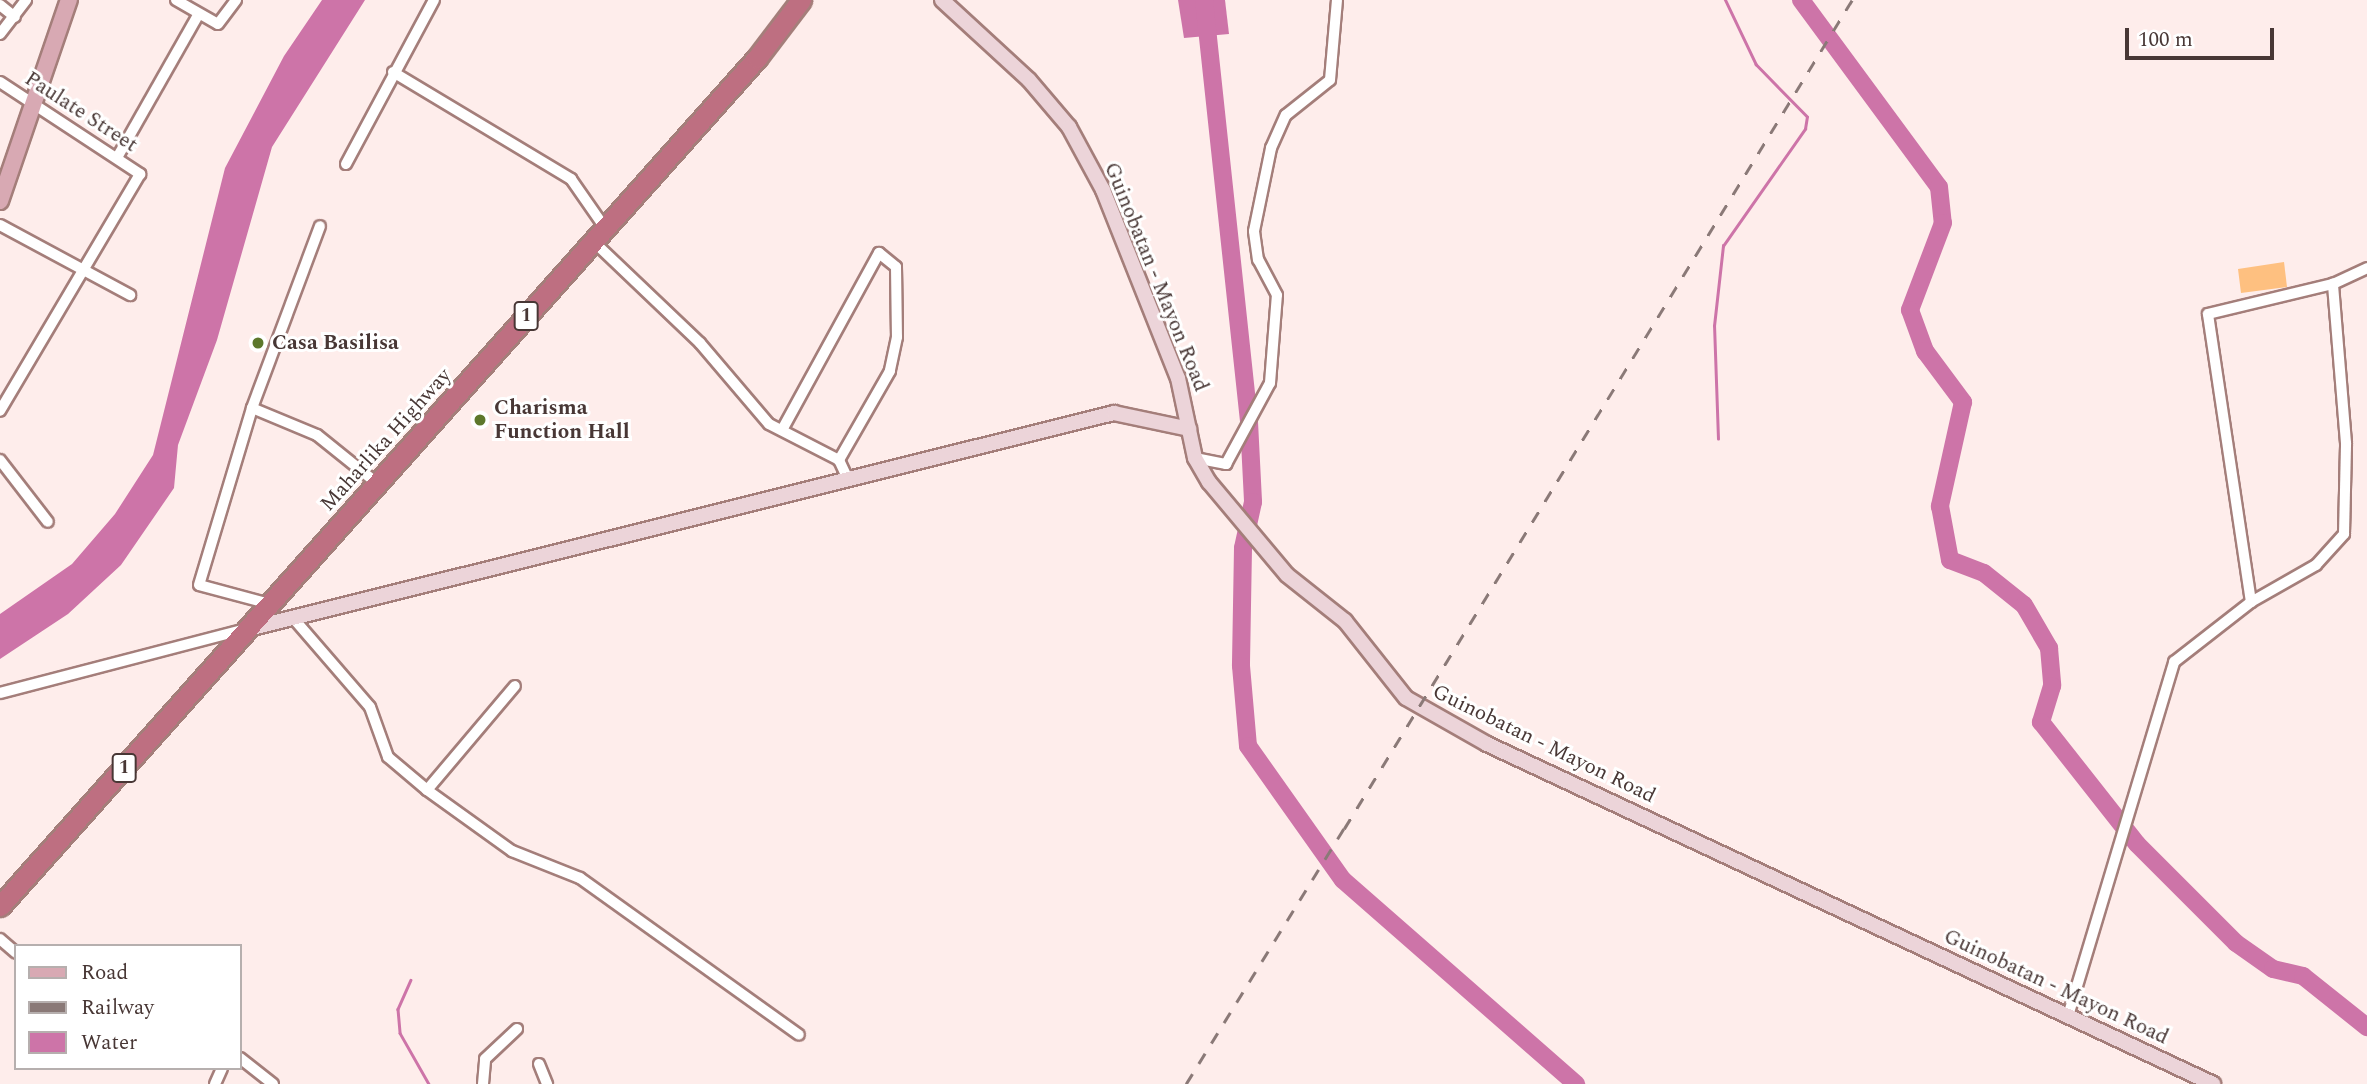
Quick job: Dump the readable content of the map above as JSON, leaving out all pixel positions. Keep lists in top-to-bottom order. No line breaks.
{"streets":{"highway":["1","Maharlika Highway"],"main road":["Guinobatan - Mayon Road"],"street":["Paulate Street"]},"places":["Casa Basilisa","Charisma Function Hall"],"legend":["Road","Railway","Water"],"scale_bar":"100 m"}
